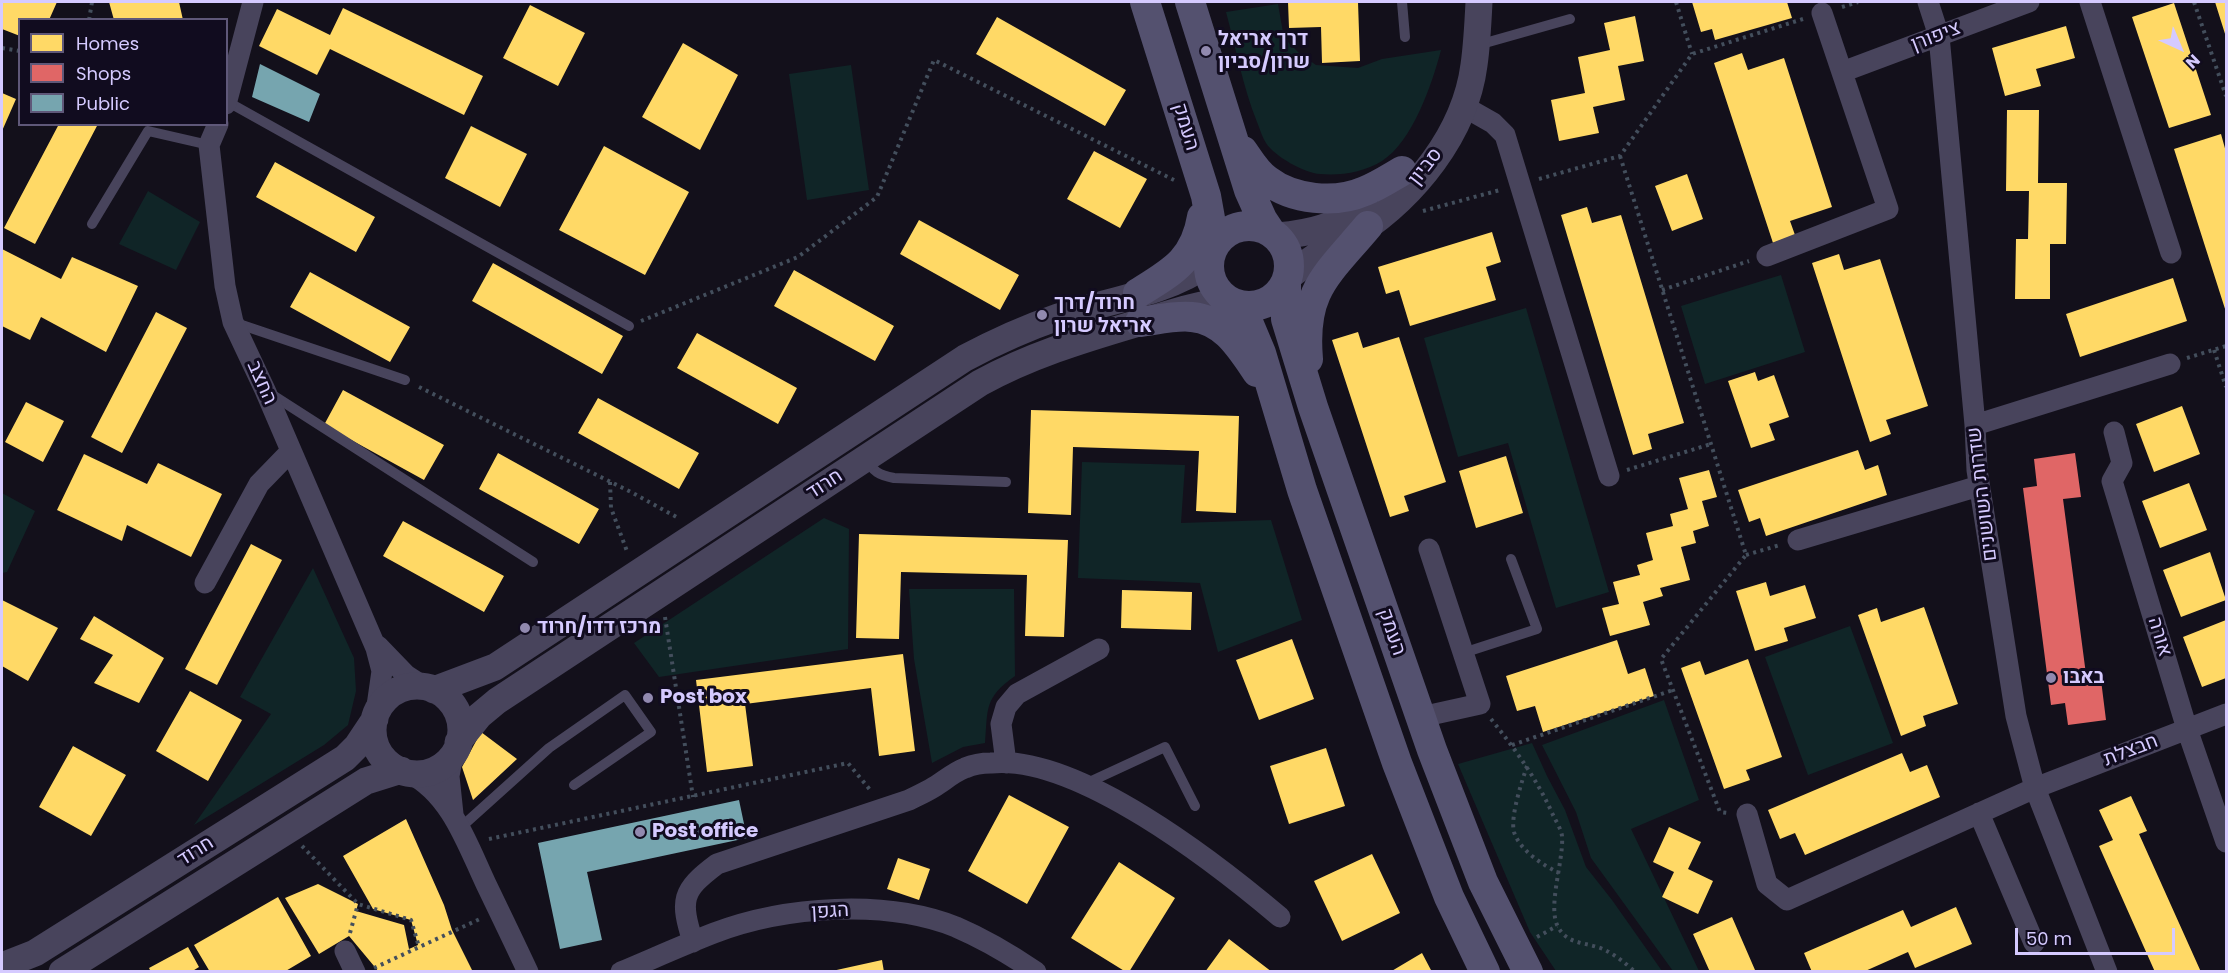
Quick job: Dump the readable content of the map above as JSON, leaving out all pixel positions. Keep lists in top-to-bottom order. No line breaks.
{"streets":{"main road":["העמק"],"street":["ציפורן","סביון","החצב","חרוד","שדרות השושנים","אורה","חבצלת","הגפן"]},"crossings":[["ציפורן","שדרות השושנים"],["העמק","סביון"],["העמק","חרוד"],["סביון","חרוד"],["החצב","חרוד"],["שדרות השושנים","חבצלת"],["אורה","חבצלת"]],"places":["דרך אריאל שרון/סביון","חרוד/דרך אריאל שרון","מרכז דדו/חרוד","באבו","Post box","Post office"],"legend":["Homes","Shops","Public"],"scale_bar":"50 m","north":"bottom right"}
